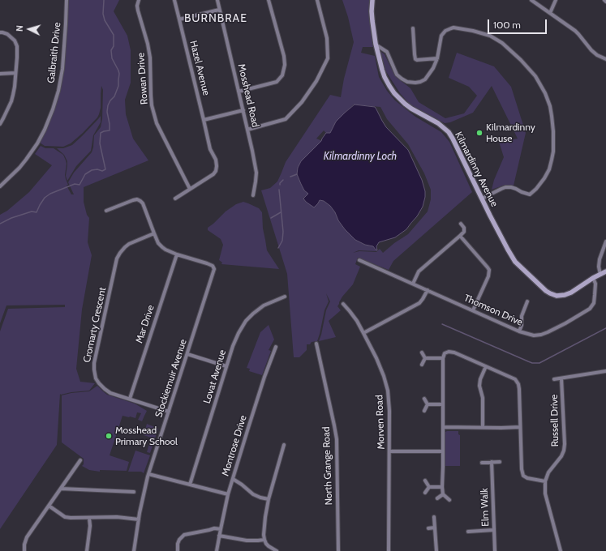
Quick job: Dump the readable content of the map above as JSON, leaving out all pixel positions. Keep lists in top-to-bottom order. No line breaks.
{"streets":{"street":["Galbraith Drive","Hazel Avenue","Rowan Drive","Mosshead Road","Kilmardinny Avenue","Thomson Drive","Mar Drive","Cromarty Crescent","Lovat Avenue","Stockiemuir Avenue","Russell Drive","Morven Road","Montrose Drive","North Grange Road","Elm Walk"]},"crossings":[["Hazel Avenue","Rowan Drive"],["Kilmardinny Avenue","Thomson Drive"],["Mar Drive","Cromarty Crescent"],["Mar Drive","Stockiemuir Avenue"],["Cromarty Crescent","Stockiemuir Avenue"]],"districts":["BURNBRAE"],"water":["Kilmardinny Loch"],"places":["Kilmardinny House","Mosshead Primary School"],"scale_bar":"100 m","north":"left"}
